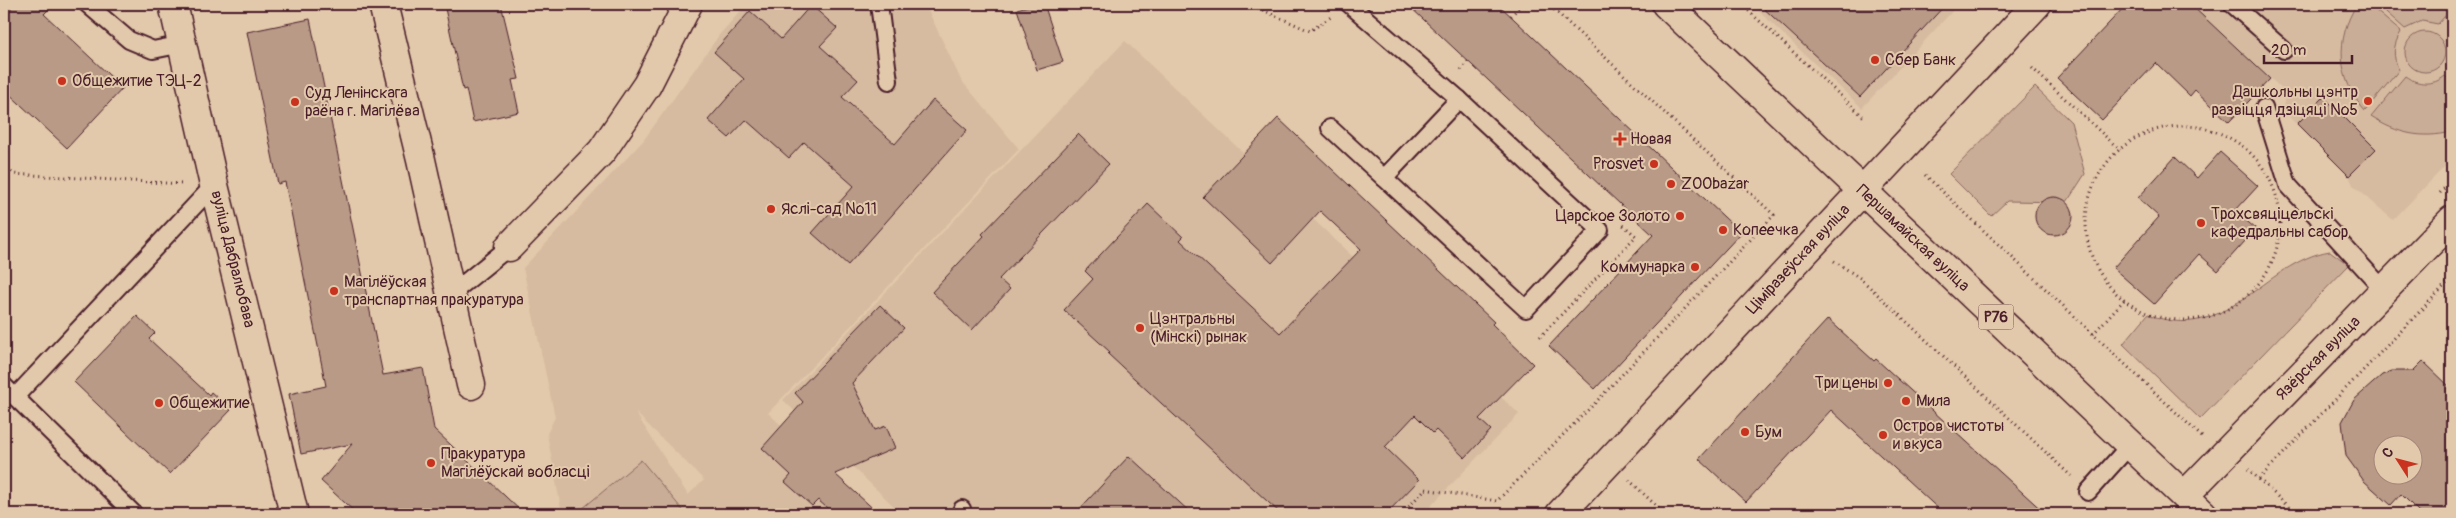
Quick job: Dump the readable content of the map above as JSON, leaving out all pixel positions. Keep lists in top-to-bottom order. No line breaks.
{"streets":{"street":["Першамайская вуліца","вуліца Дабралюбава","Ціміразеўская вуліца","Р76","Язёрская вуліца"]},"crossings":[["Першамайская вуліца","Ціміразеўская вуліца"],["Першамайская вуліца","Язёрская вуліца"]],"places":{"other":["Сбер Банк","Общежитие ТЭЦ-2","Дашкольны цэнтр развіцця дзіцяці №5","Суд Ленінскага раёна г. Магілёва","Prosvet","ZOObazar","Яслі-сад №11","Царское Золото","Трохсвяціцельскі кафедральны сабор","Копеечка","Коммунарка","Магілёўская транспартная пракуратура","Цэнтральны (Мінскі) рынак","Три цены","Мила","Общежитие","Бум","Остров чистоты и вкуса","Пракуратура Магілёўскай вобласці"],"health":["Новая"]},"scale_bar":"20 m","north":"top left"}
